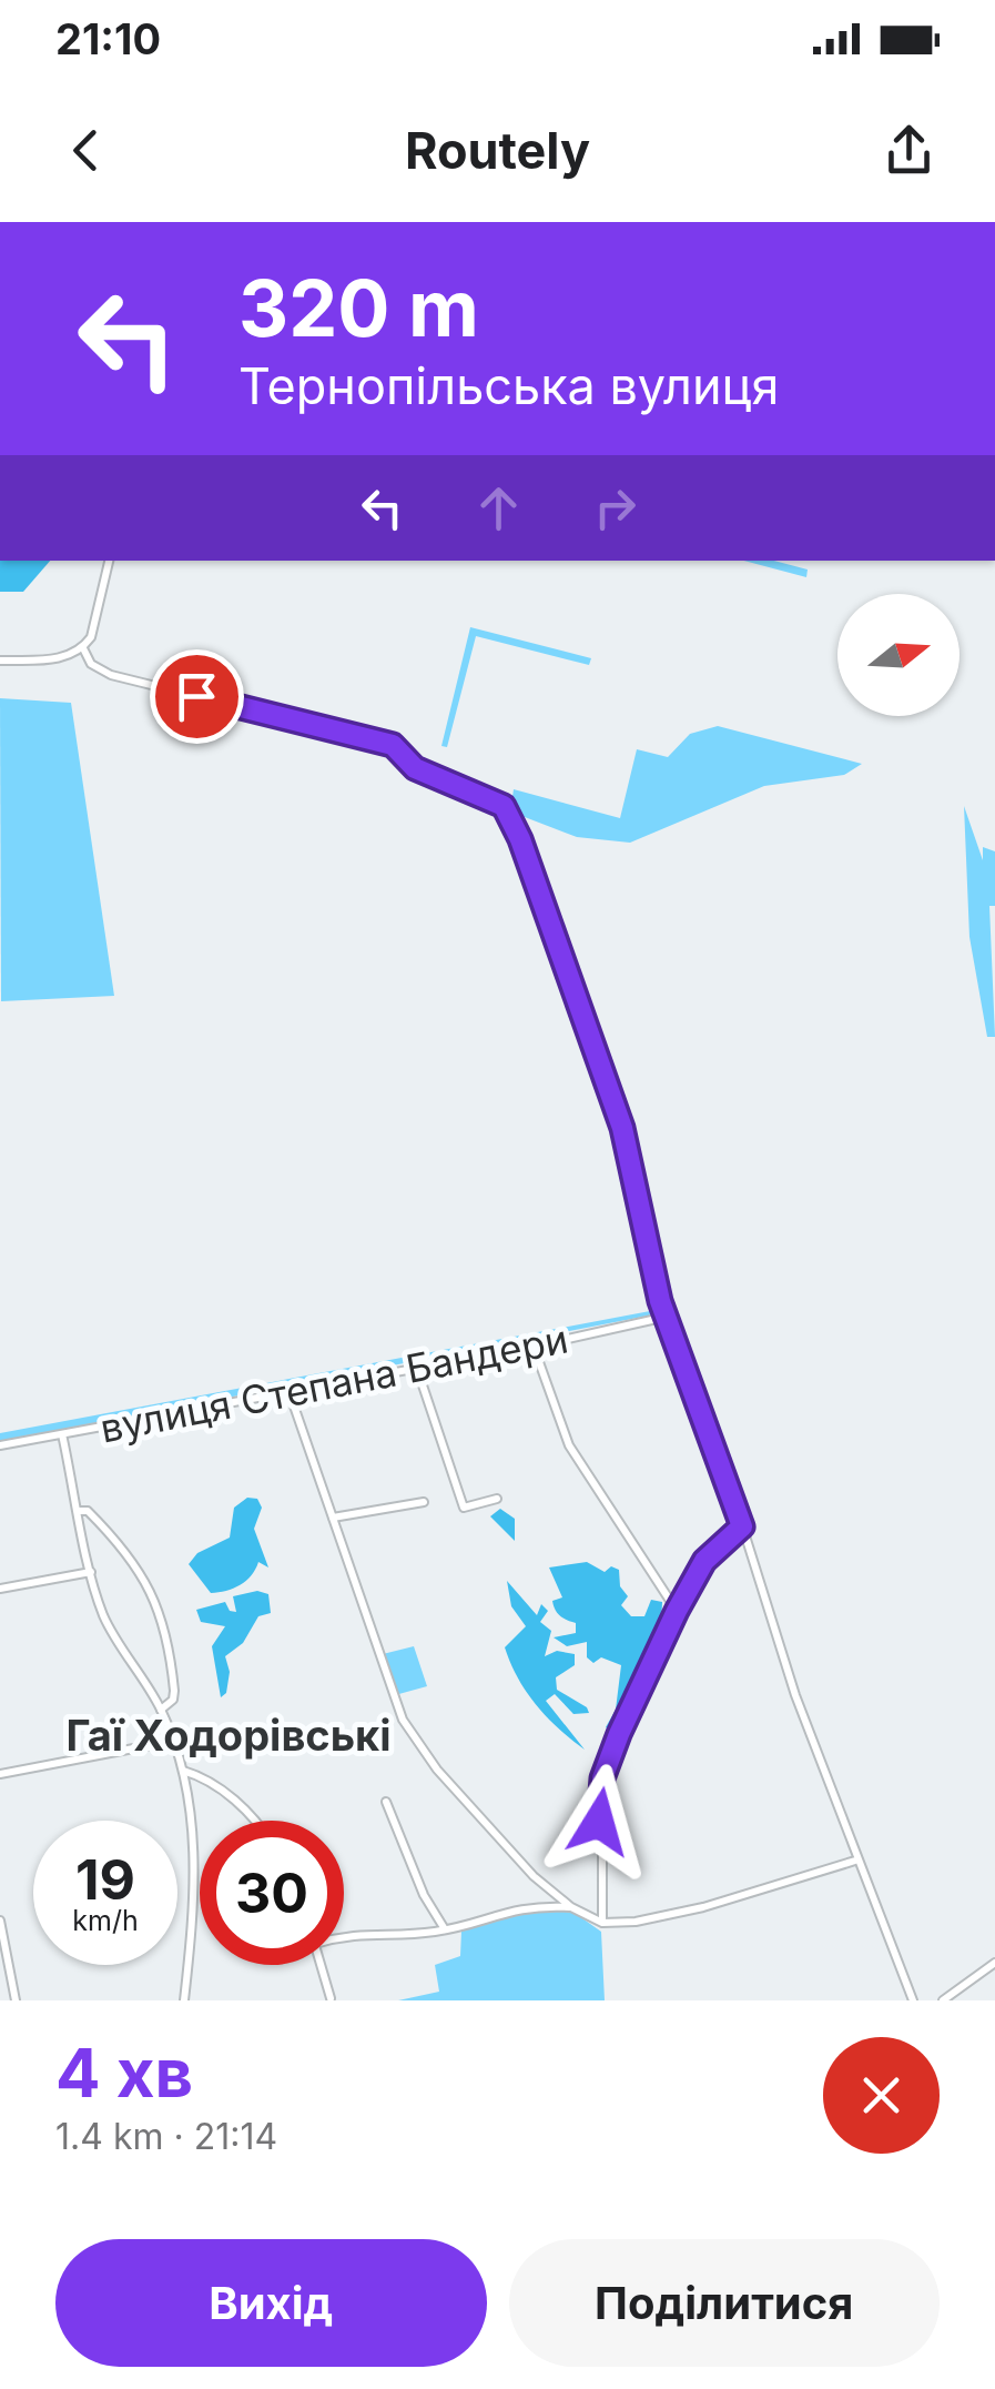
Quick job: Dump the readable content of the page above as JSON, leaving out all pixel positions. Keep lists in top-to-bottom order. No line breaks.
{"streets":{"street":["вулиця Степана Бандери"]},"districts":["Гаї Ходорівські"],"north":"right","page":{"status":"21:10","header":"Routely","turn":["320 m","Тернопільська вулиця"],"speed":"19 km/h","limit":"30","heading":["4 хв","1.4 km · 21:14"],"buttons":["Вихід","Поділитися"]}}
